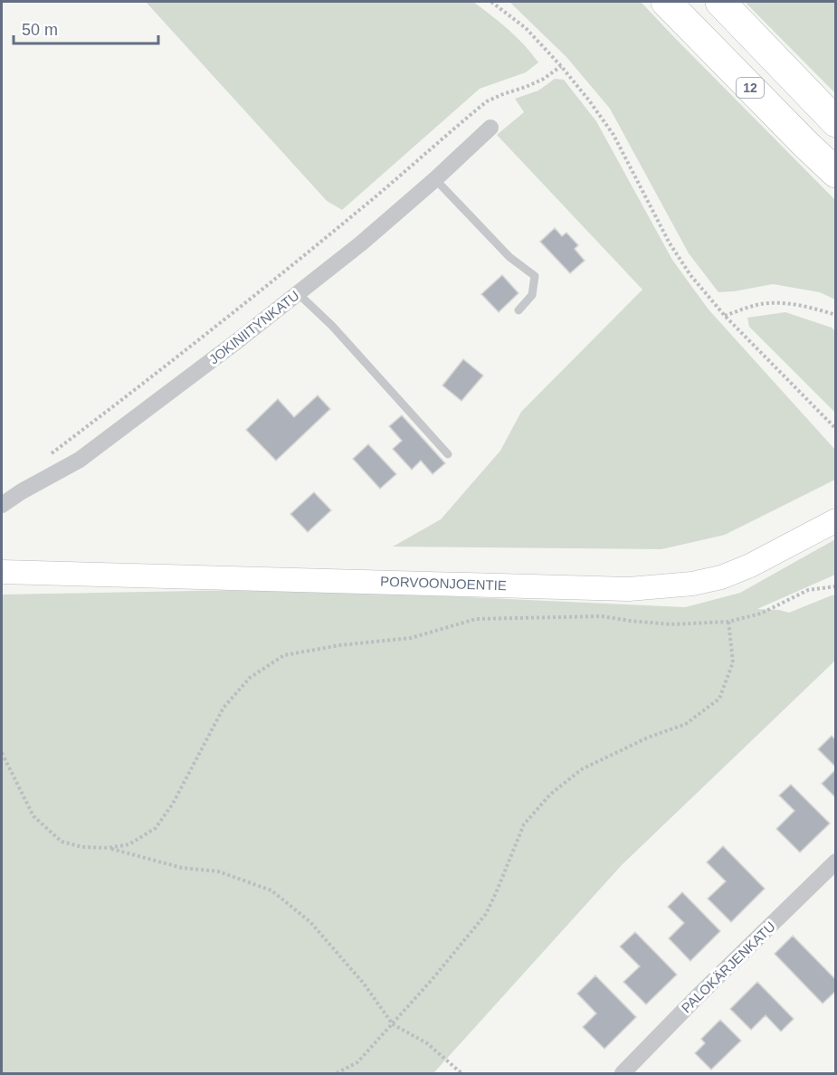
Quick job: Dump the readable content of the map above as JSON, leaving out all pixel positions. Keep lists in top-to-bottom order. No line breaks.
{"streets":{"highway":["12"],"street":["JOKINIITYNKATU","PORVOONJOENTIE","PALOKÄRJENKATU"]},"scale_bar":"50 m"}
